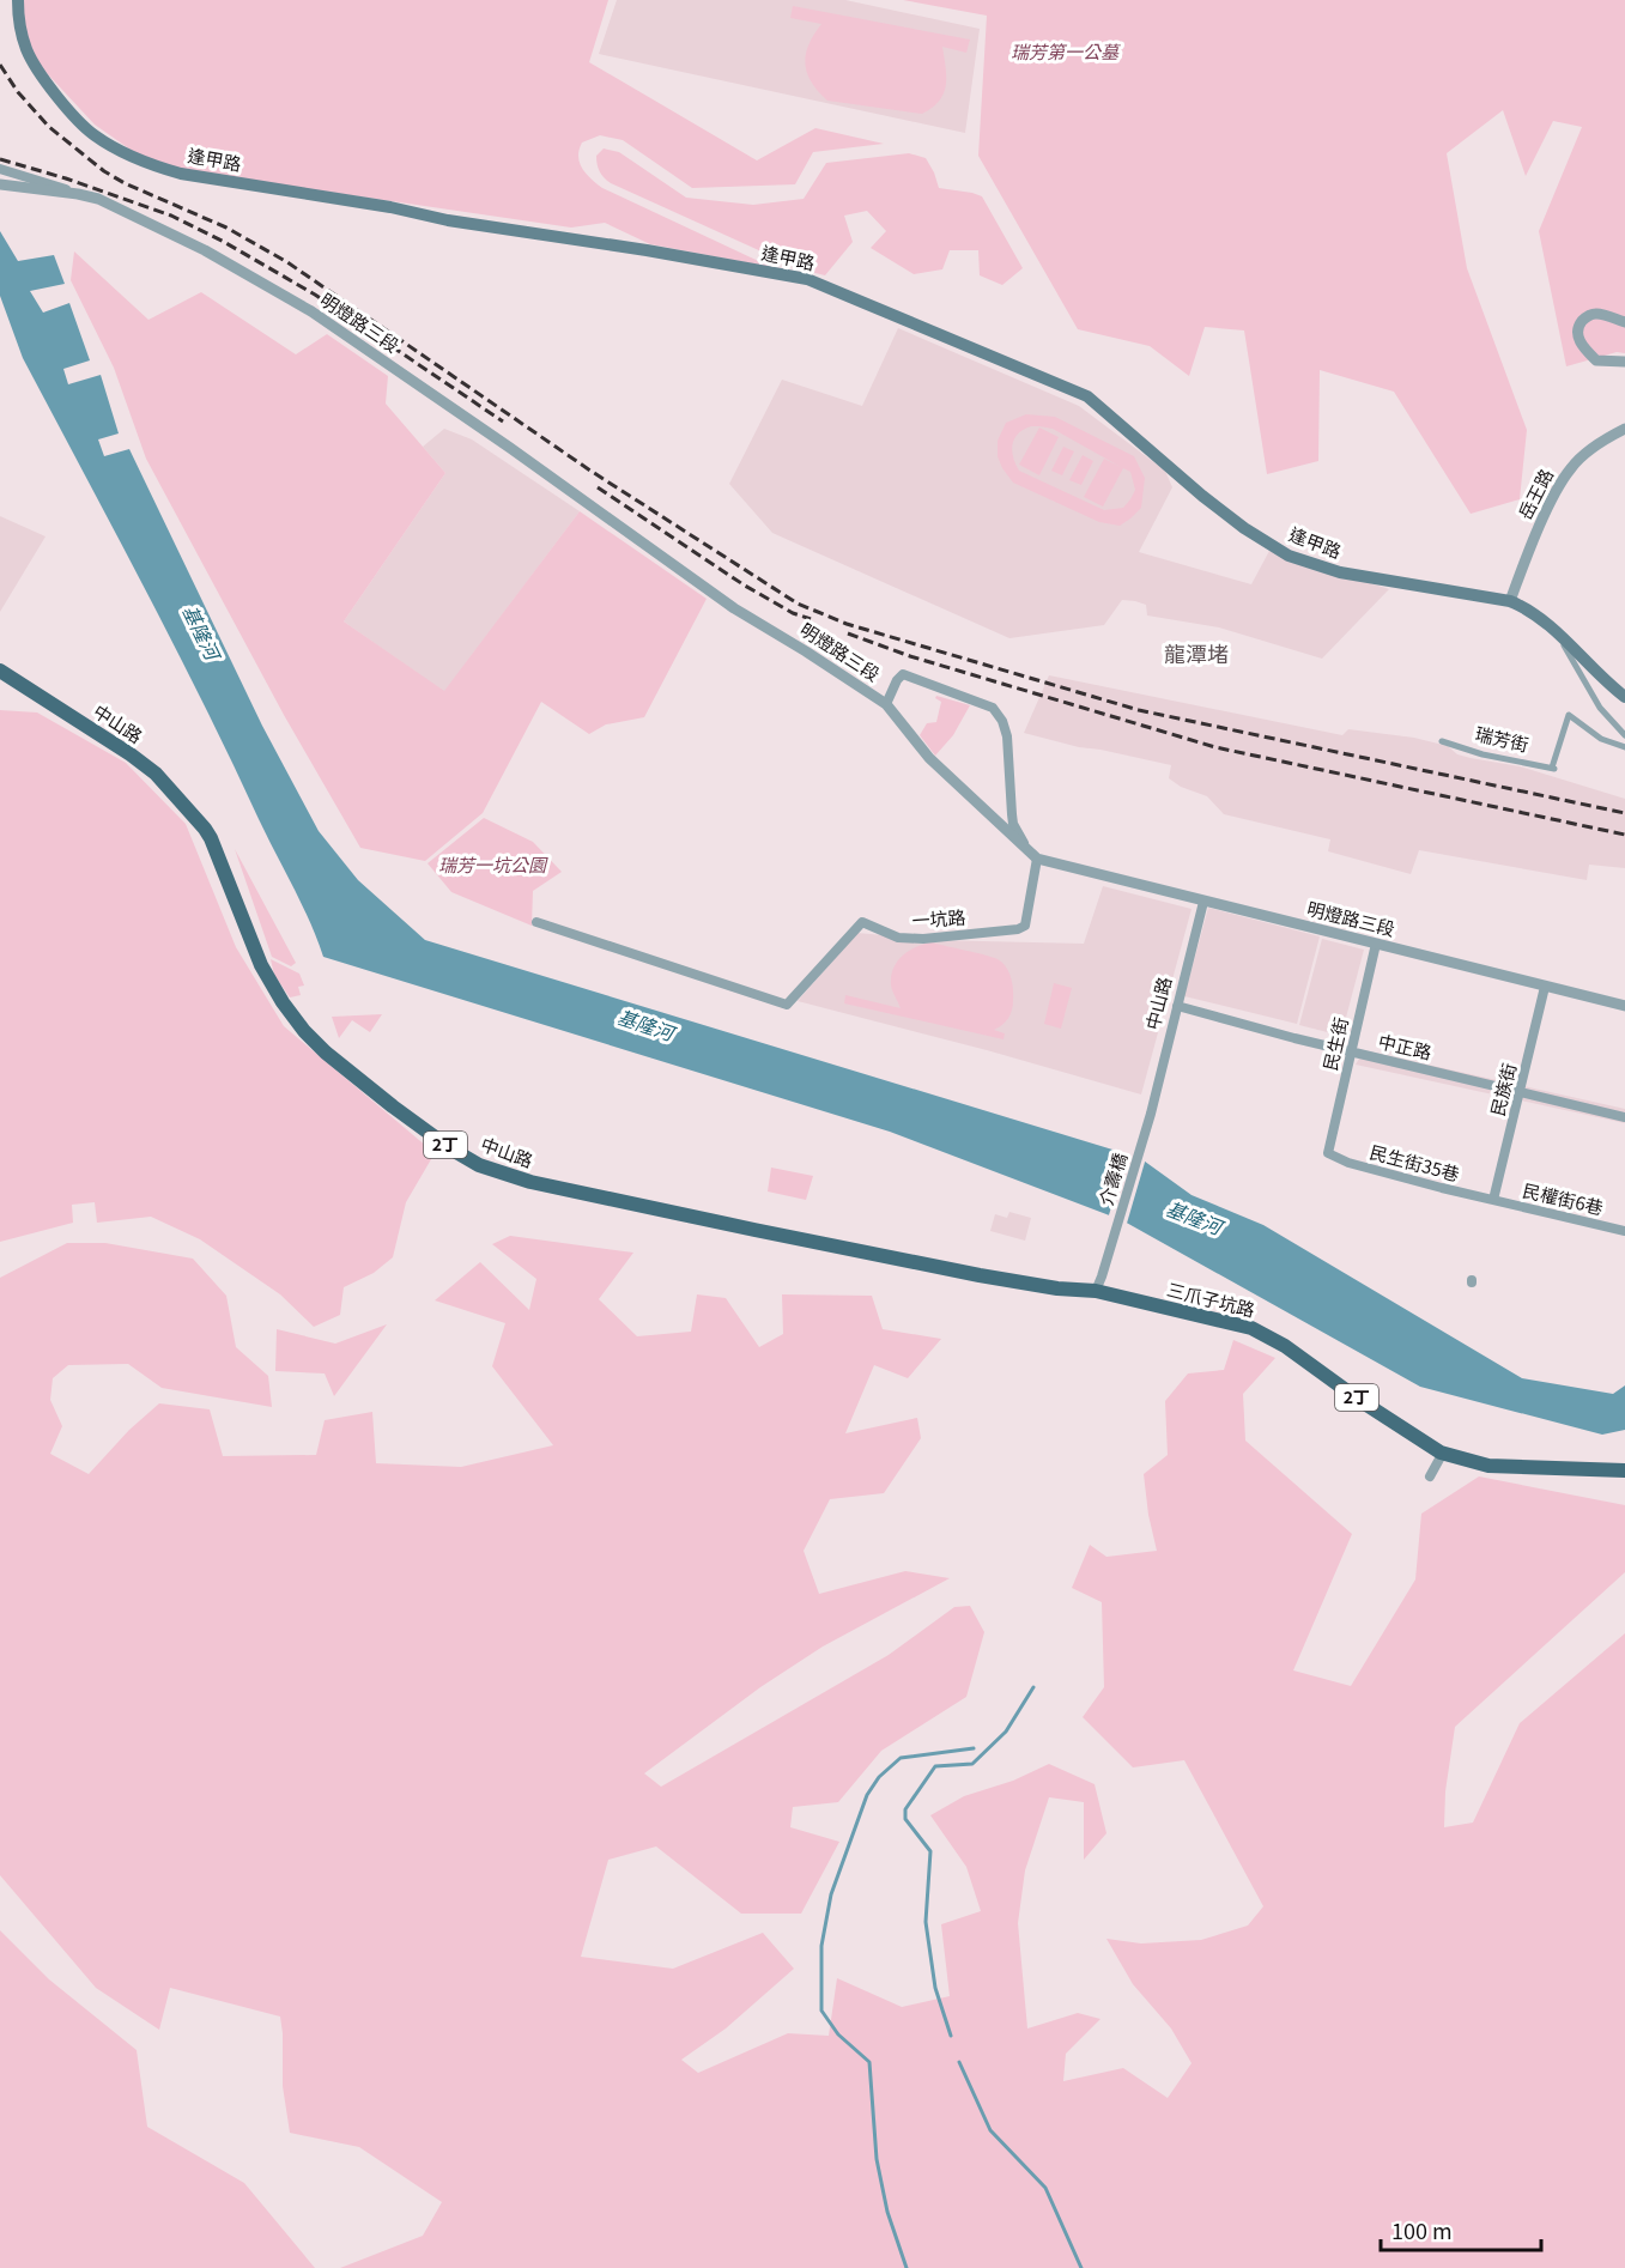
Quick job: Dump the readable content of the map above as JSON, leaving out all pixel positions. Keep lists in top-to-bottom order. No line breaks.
{"streets":{"main road":["逢甲路","中山路","2丁","三爪子坑路"],"street":["明燈路三段","岳王路","瑞芳街","一坑路","民生街","中正路","民族街","民生街35巷","介壽橋","民權街6巷"]},"crossings":[["逢甲路","岳王路"],["明燈路三段","中山路"],["明燈路三段","一坑路"],["明燈路三段","民生街"],["明燈路三段","民族街"],["中山路","中正路"],["中山路","介壽橋"],["中山路","三爪子坑路"],["民生街","中正路"],["民生街","民生街35巷"],["中正路","民族街"],["民族街","民生街35巷"],["民族街","民權街6巷"],["民生街35巷","民權街6巷"],["介壽橋","三爪子坑路"]],"districts":["龍潭堵"],"water":["基隆河"],"parks":["瑞芳第一公墓","瑞芳一坑公園"],"scale_bar":"100 m"}
